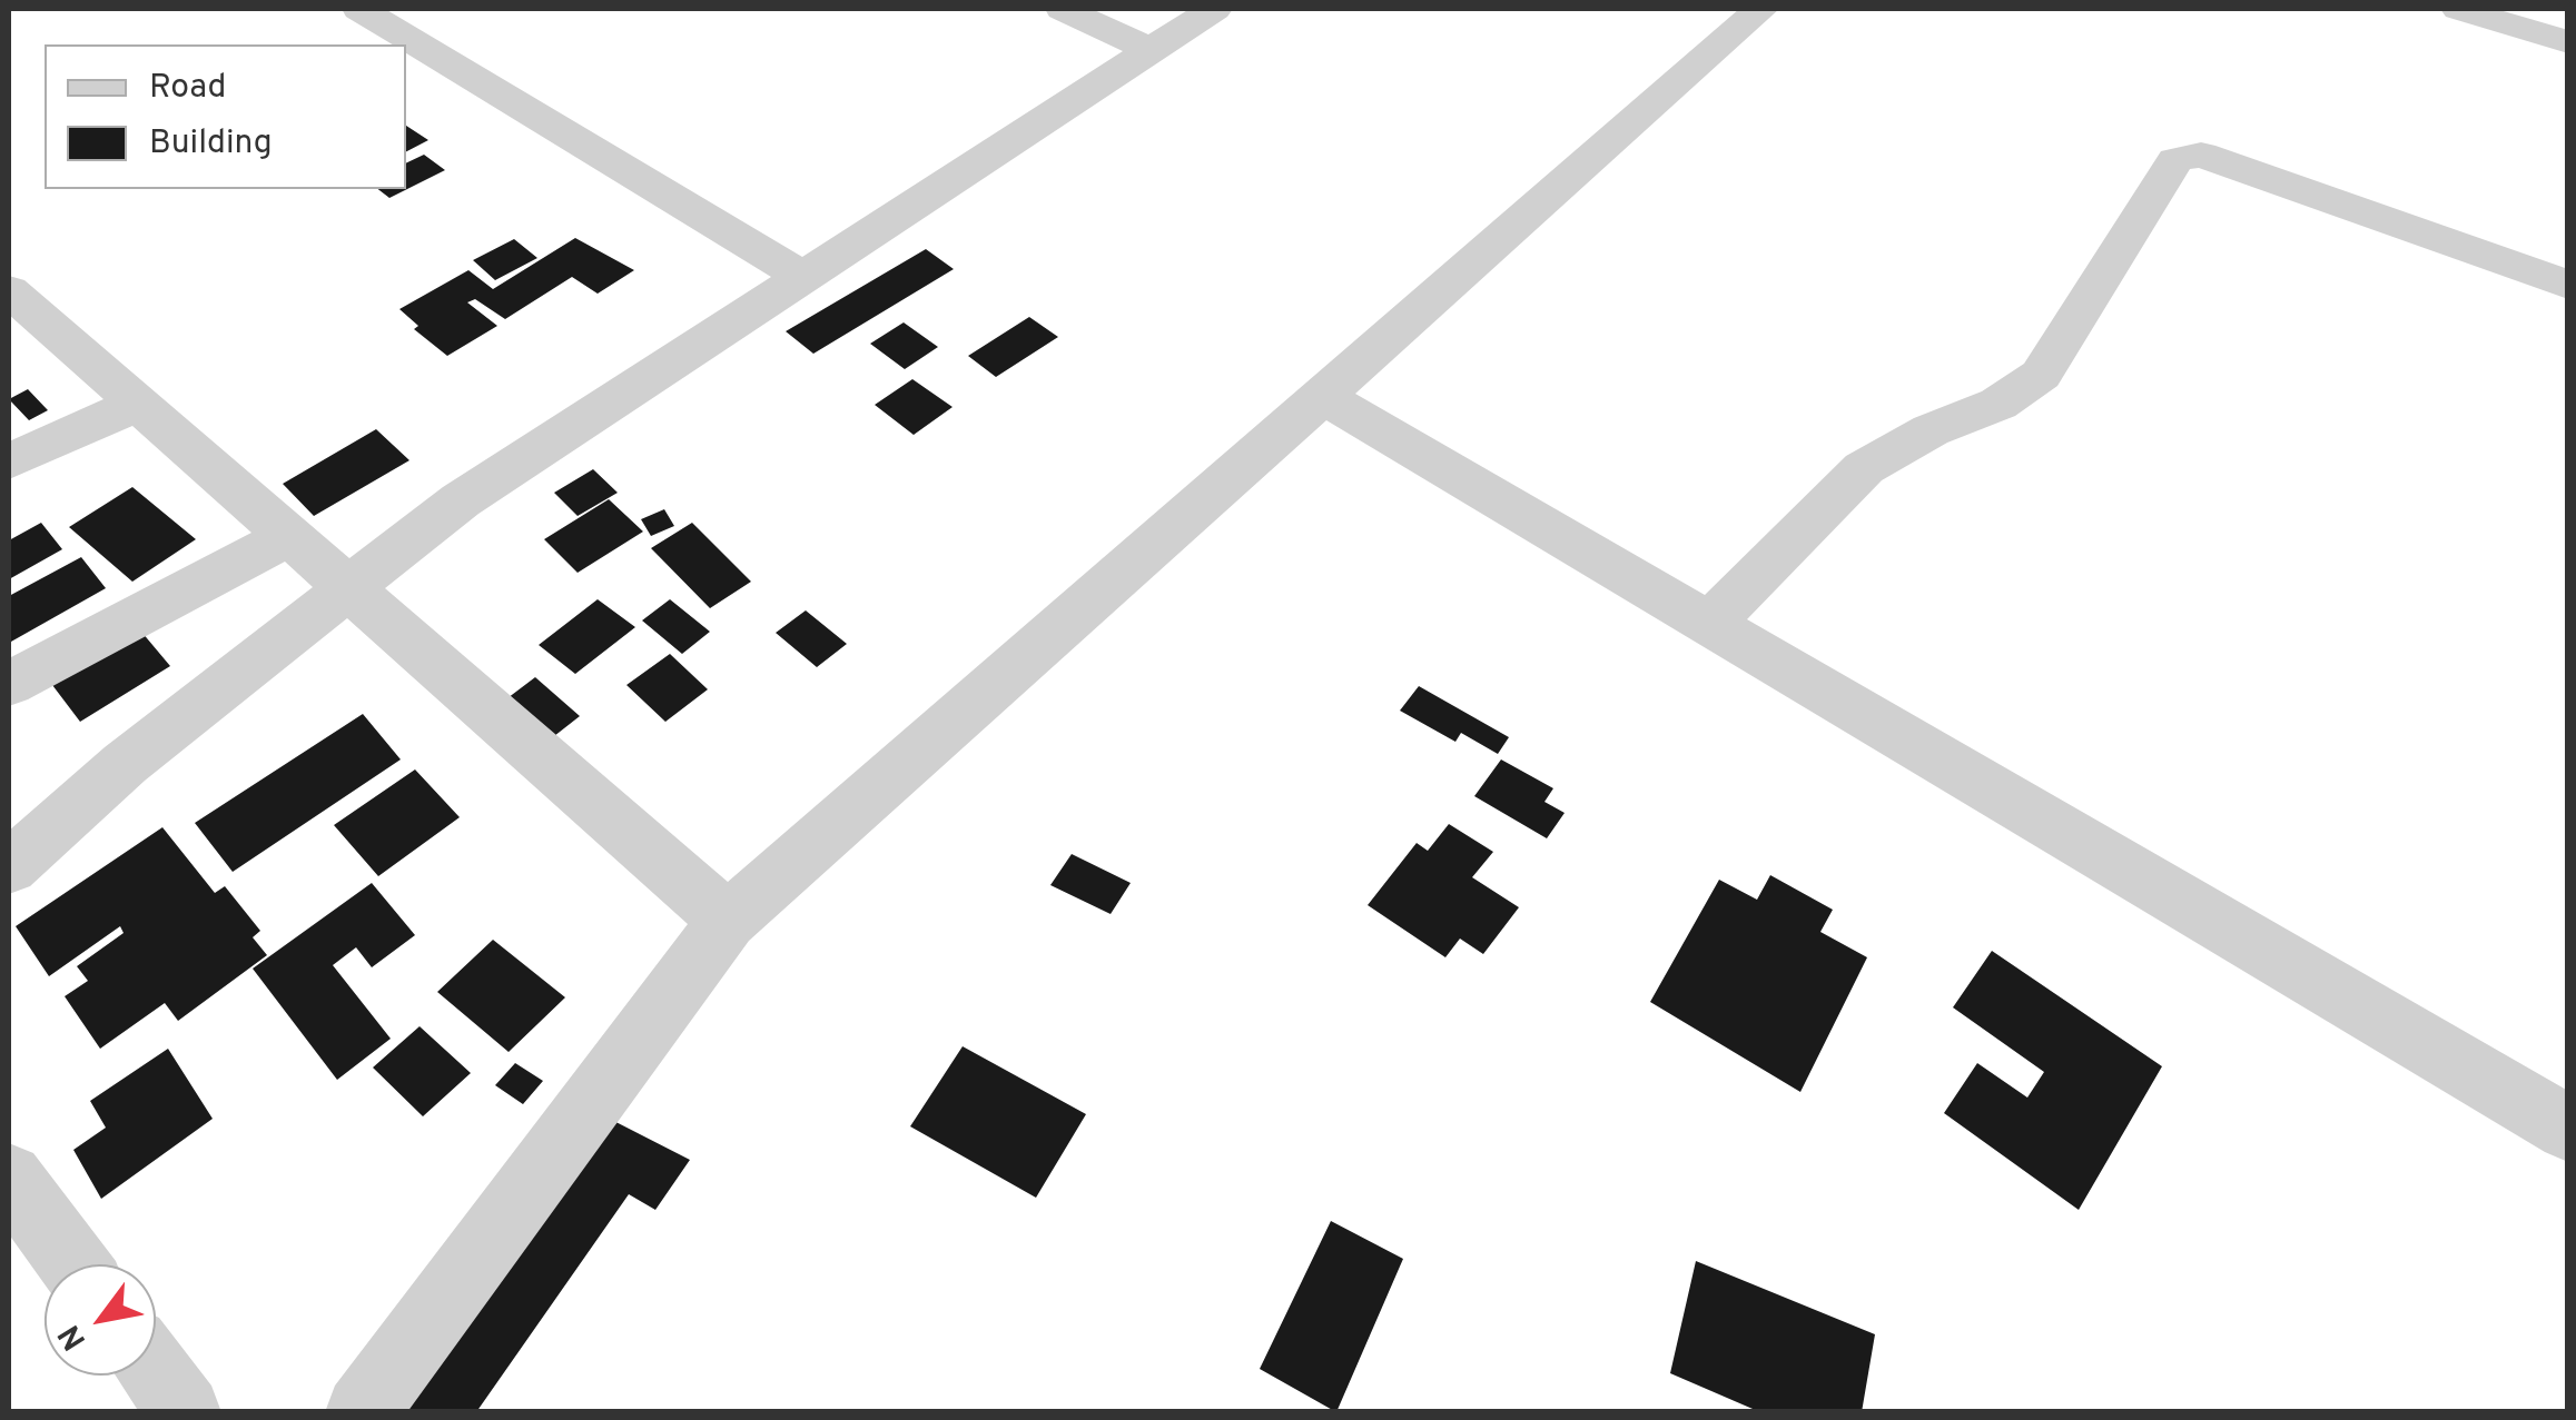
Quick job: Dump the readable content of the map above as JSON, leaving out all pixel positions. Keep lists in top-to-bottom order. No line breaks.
{"legend":["Road","Building"],"north":"bottom left"}
